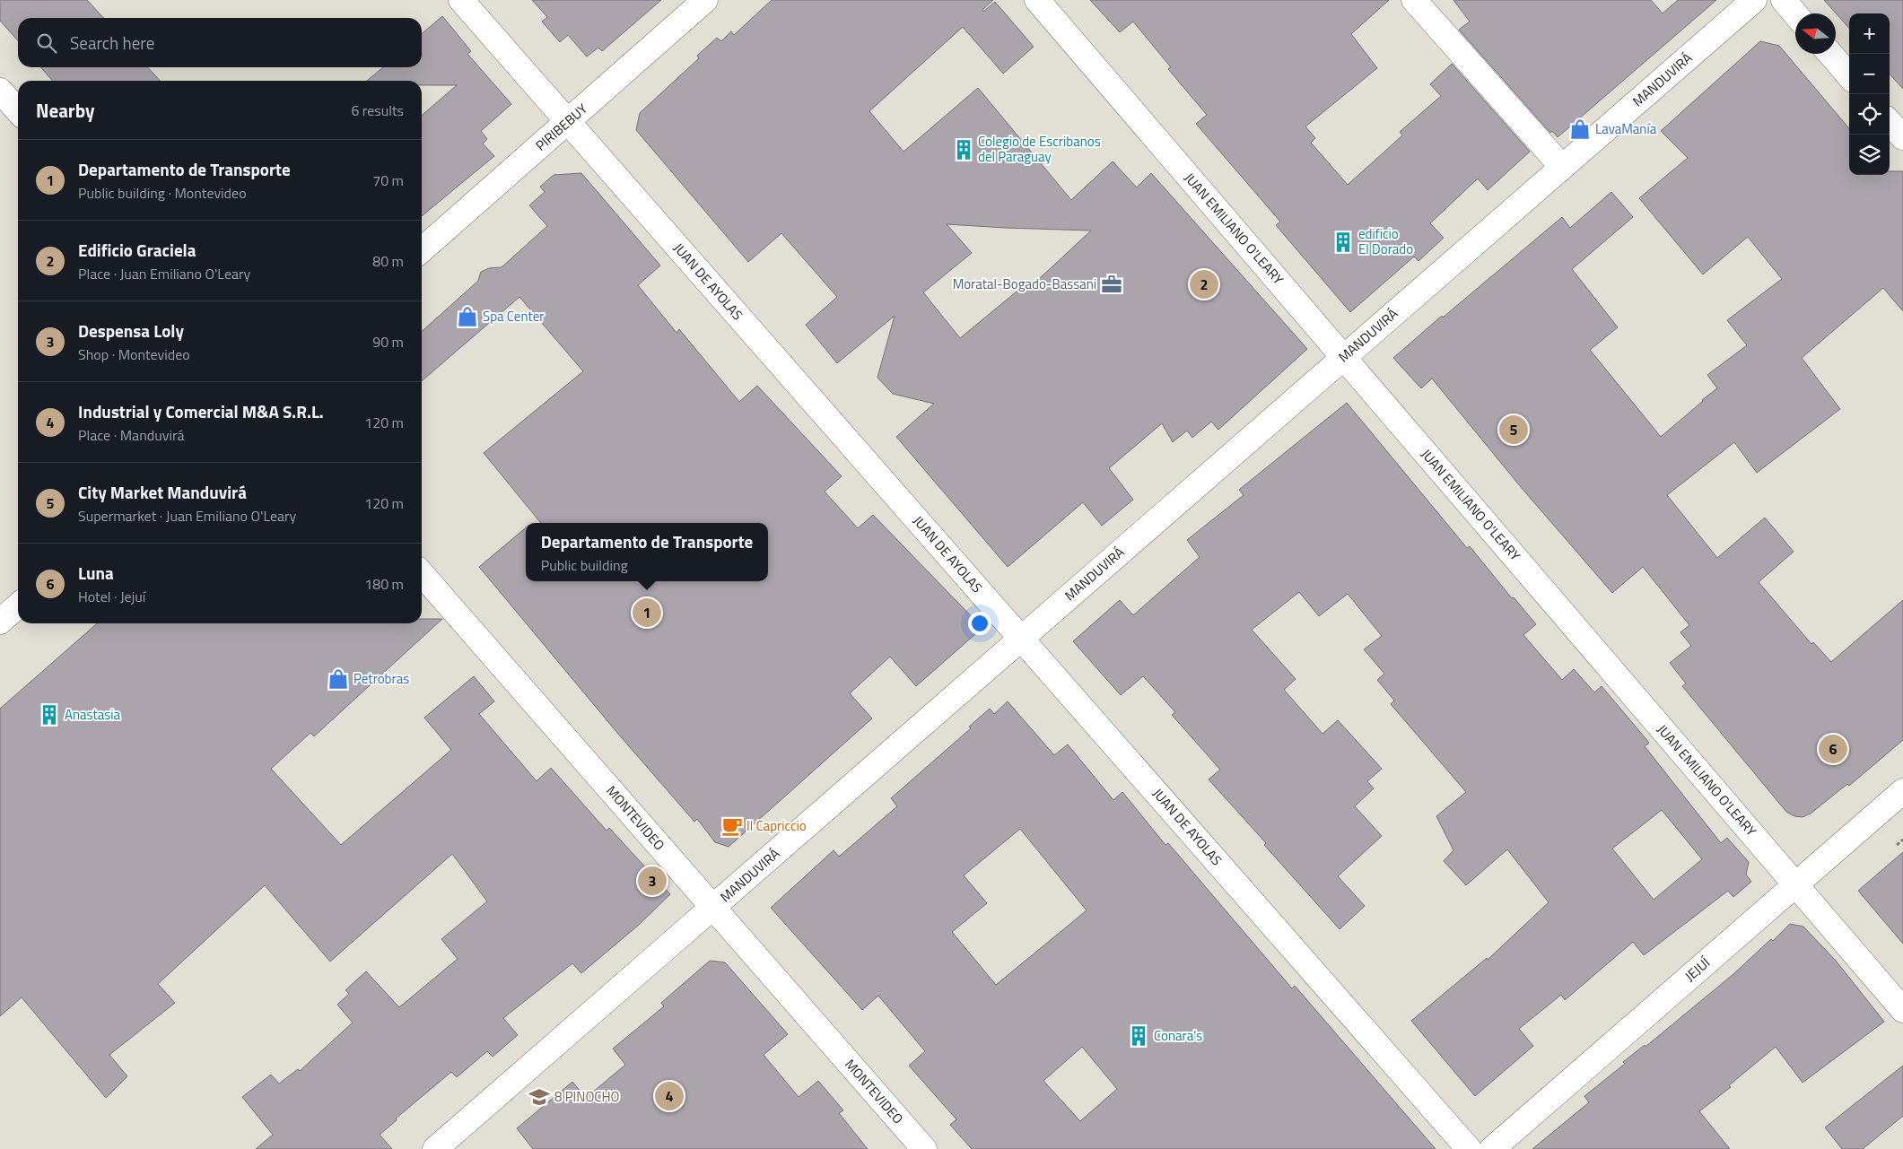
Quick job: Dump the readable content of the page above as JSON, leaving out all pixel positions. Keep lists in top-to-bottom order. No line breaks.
{"streets":{"street":["MANDUVIRÁ","PIRIBEBUY","JUAN EMILIANO O'LEARY","JUAN DE AYOLAS","MONTEVIDEO","JEJUÍ"]},"crossings":[["MANDUVIRÁ","JUAN EMILIANO O'LEARY"],["MANDUVIRÁ","JUAN DE AYOLAS"],["MANDUVIRÁ","MONTEVIDEO"],["PIRIBEBUY","JUAN DE AYOLAS"],["JUAN EMILIANO O'LEARY","JEJUÍ"]],"places":{"shop":["LavaManía","Spa Center","Petrobras"],"building":["Colegio de Escribanos del Paraguay","edificio El Dorado","Anastasia","Conara's"],"office":["Moratal-Bogado-Bassani"],"cafe":["Il Capriccio"],"school or university":["8 PINOCHO"]},"north":"left","page":{"map_buttons":["+","−"],"search":"Search here","heading":["Nearby","6 results"],"list":[{"mark":"1","name":"Departamento de Transporte","note":"Public building · Montevideo","value":"70 m"},{"mark":"2","name":"Edificio Graciela","note":"Place · Juan Emiliano O'Leary","value":"80 m"},{"mark":"3","name":"Despensa Loly","note":"Shop · Montevideo","value":"90 m"},{"mark":"4","name":"Industrial y Comercial M&A S.R.L.","note":"Place · Manduvirá","value":"120 m"},{"mark":"5","name":"City Market Manduvirá","note":"Supermarket · Juan Emiliano O'Leary","value":"120 m"},{"mark":"6","name":"Luna","note":"Hotel · Jejuí","value":"180 m"}],"pins":["2","5","1","6","3","4"],"popup":["Departamento de Transporte","Public building"]}}
